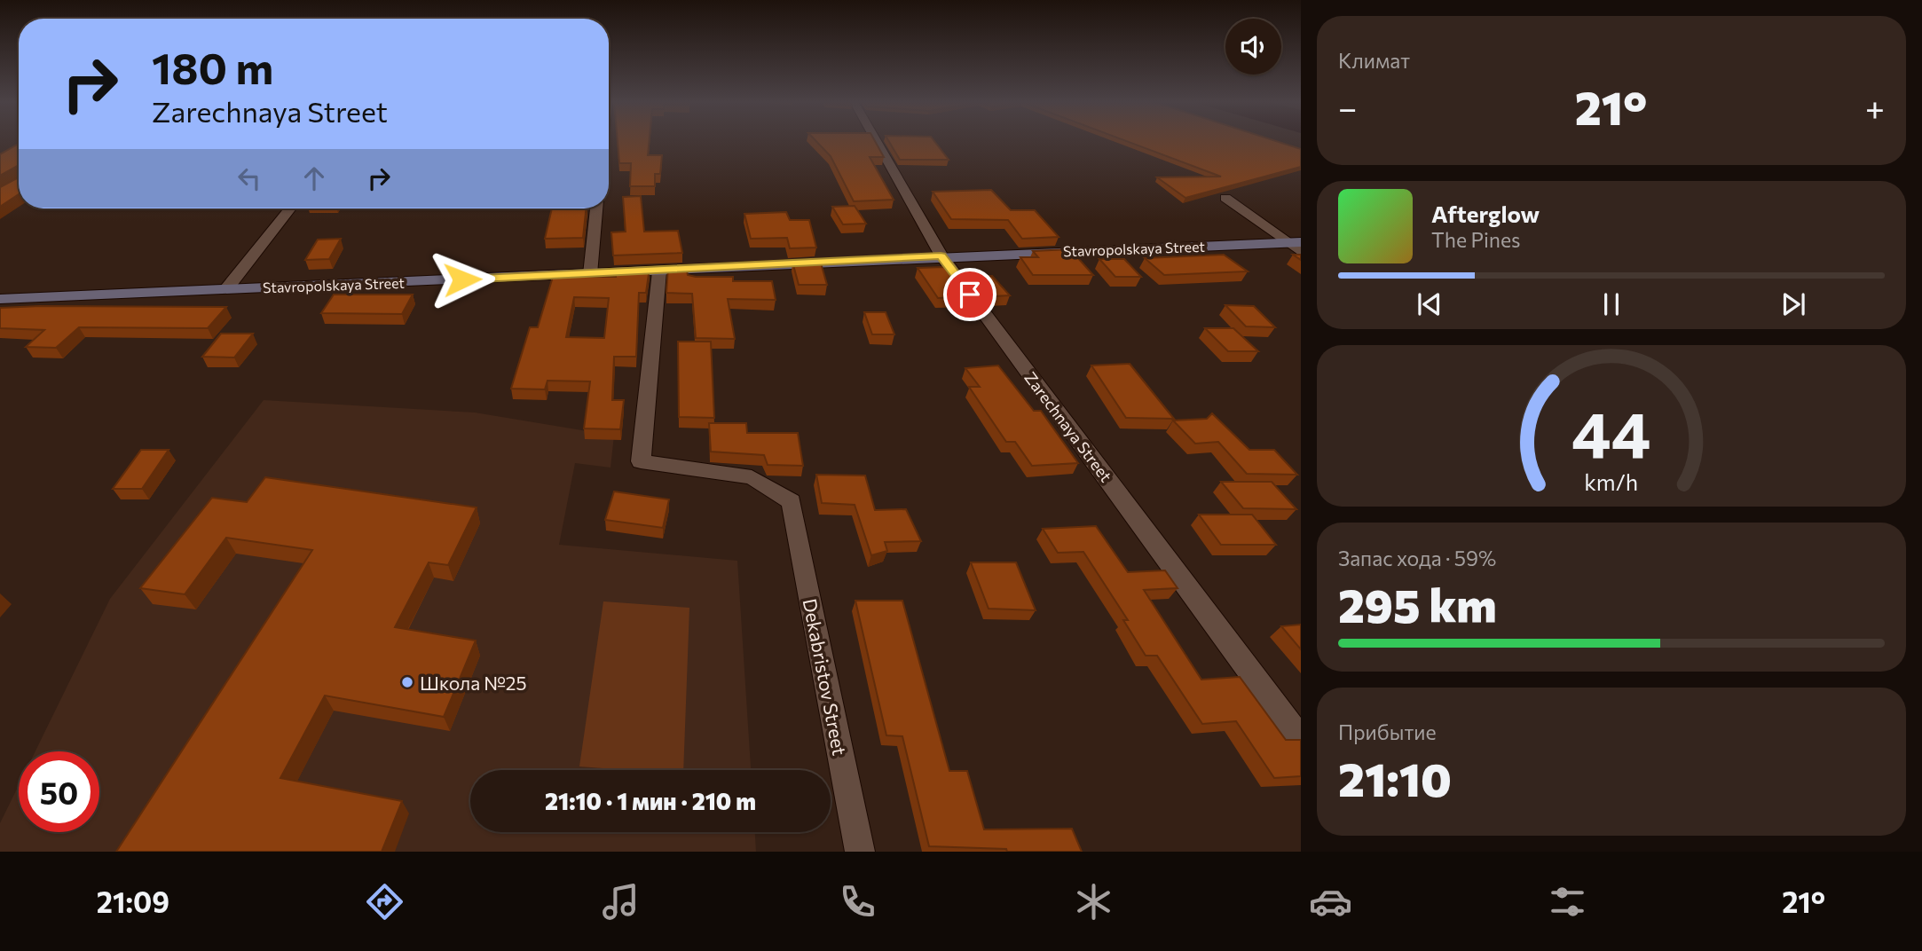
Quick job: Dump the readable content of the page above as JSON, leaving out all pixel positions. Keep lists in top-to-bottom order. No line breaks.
{"streets":{"main road":["Stavropolskaya Street"],"street":["Zarechnaya Street","Dekabristov Street"]},"crossings":[["Stavropolskaya Street","Zarechnaya Street"],["Stavropolskaya Street","Dekabristov Street"]],"places":["Школа №25"],"page":{"tile":["Климат",["Запас хода · 59%","295 km"],["Прибытие","21:10"]],"turn":["180 m","Zarechnaya Street"],"heat":["−","21°","+"],"song":["Afterglow","The Pines"],"limit":"50","trip":"21:10 · 1 мин · 210 m","tabs":["21:09","21°"],"gauge":["44","km/h"]}}
